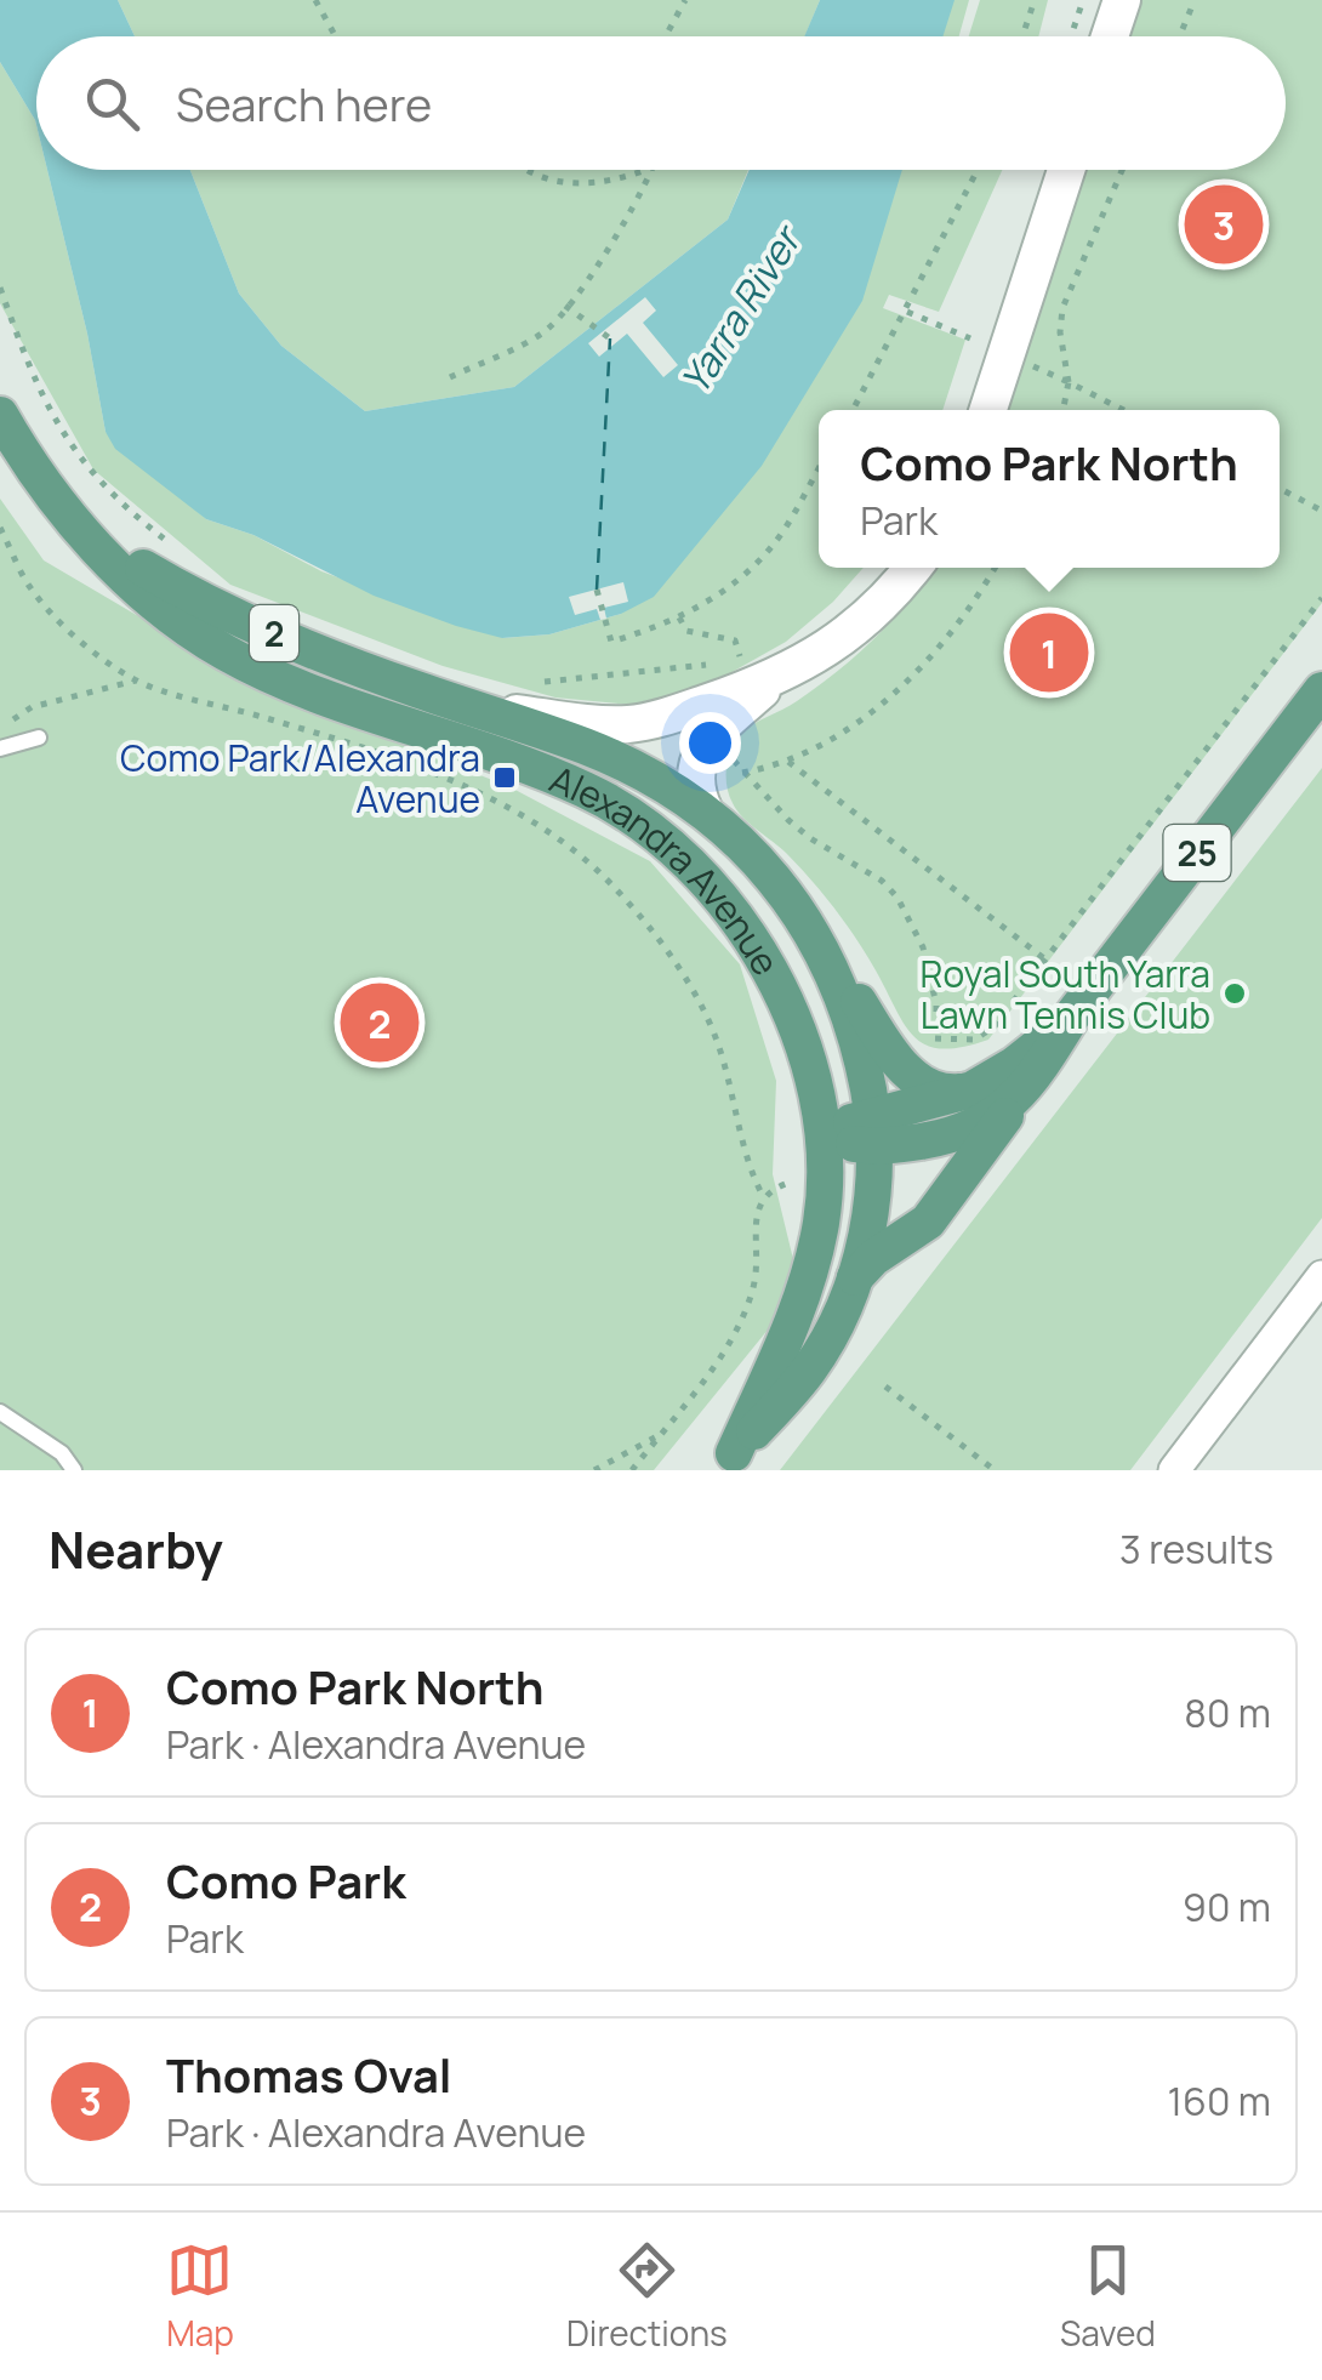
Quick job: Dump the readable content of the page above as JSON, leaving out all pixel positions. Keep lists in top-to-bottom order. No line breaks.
{"streets":{"main road":["2","25","Alexandra Avenue"]},"crossings":[["2","25"],["2","Alexandra Avenue"],["25","Alexandra Avenue"]],"water":["Yarra River"],"places":{"transit":["Como Park/Alexandra Avenue"],"other":["Royal South Yarra Lawn Tennis Club"]},"page":{"search":"Search here","pins":["3","1","2"],"popup":["Como Park North","Park"],"heading":["Nearby","3 results"],"list":[{"mark":"1","name":"Como Park North","note":"Park · Alexandra Avenue","value":"80 m"},{"mark":"2","name":"Como Park","note":"Park","value":"90 m"},{"mark":"3","name":"Thomas Oval","note":"Park · Alexandra Avenue","value":"160 m"}],"nav":["Map","Directions","Saved"]}}
